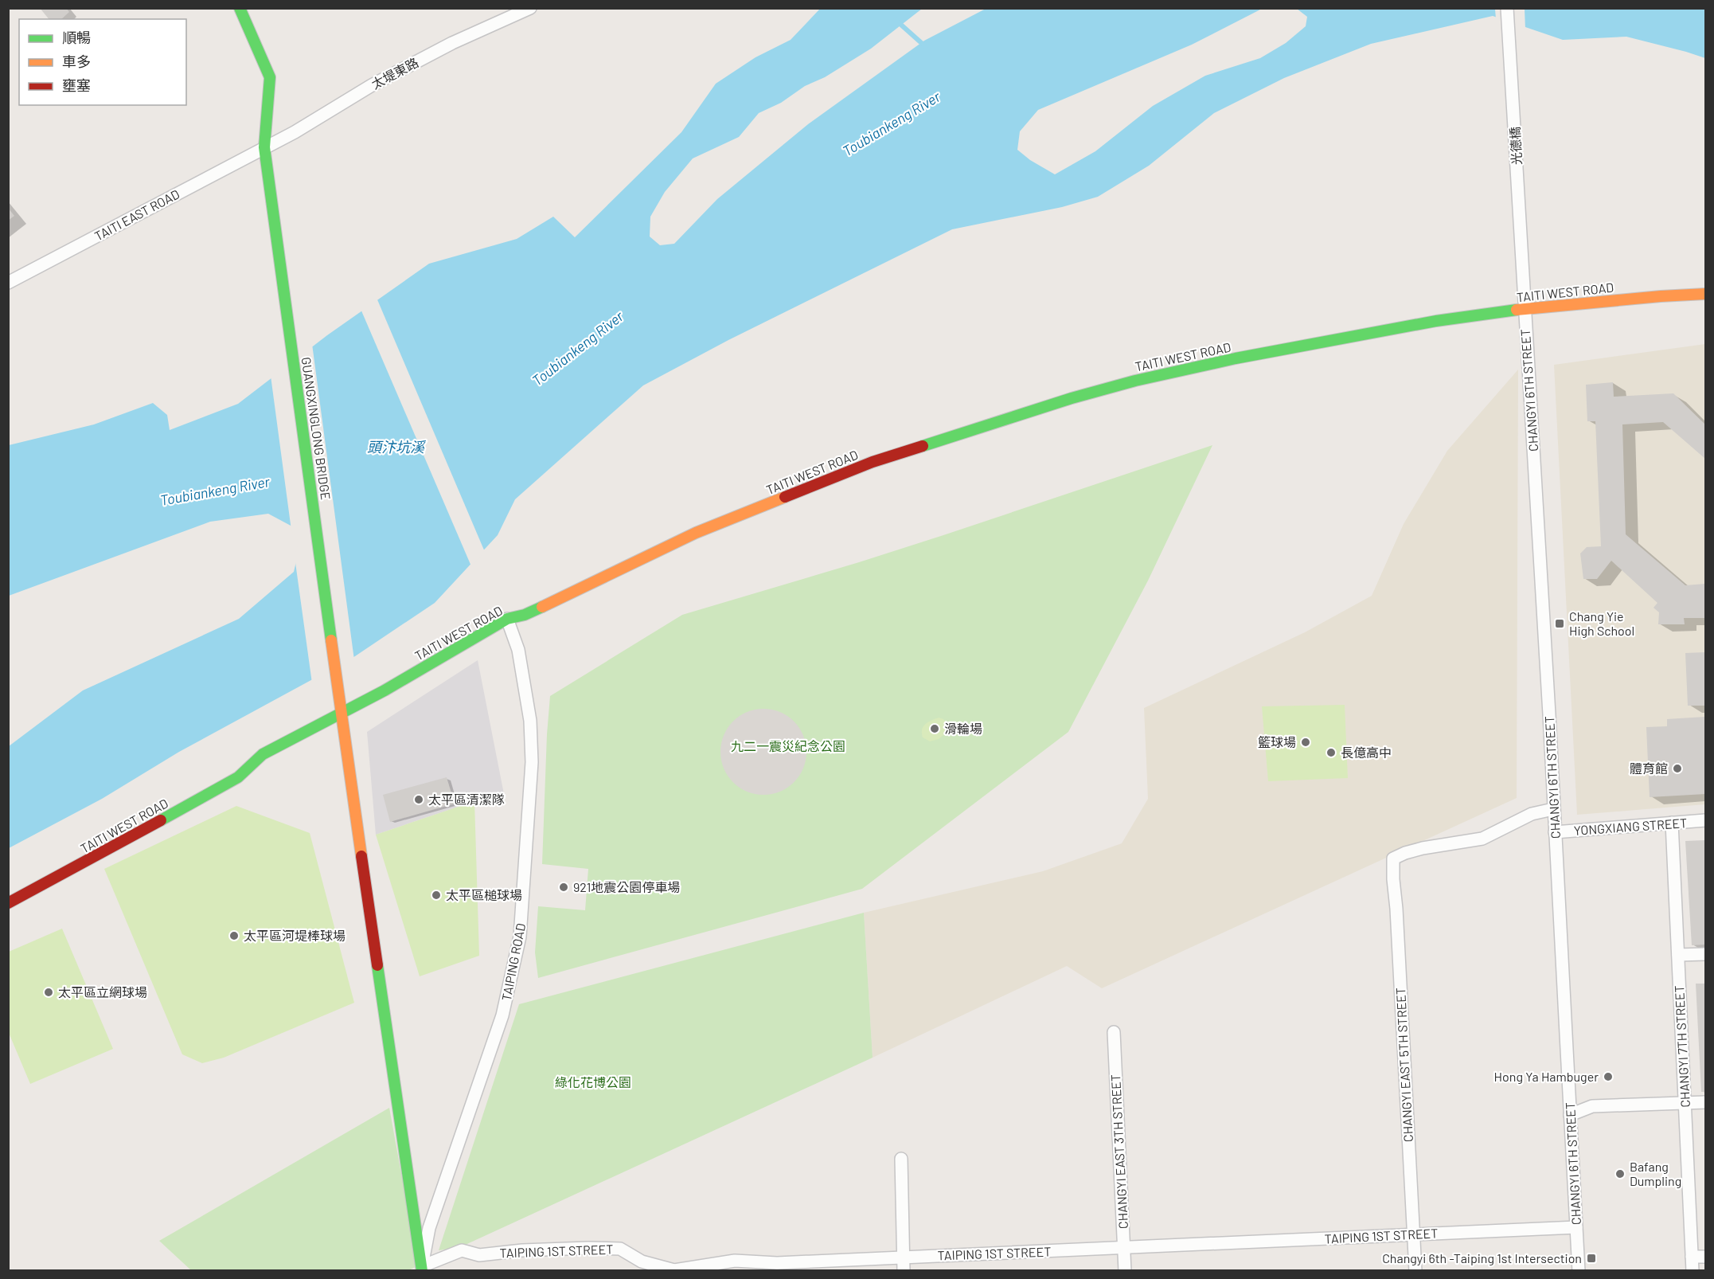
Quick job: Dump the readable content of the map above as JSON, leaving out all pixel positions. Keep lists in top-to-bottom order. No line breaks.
{"streets":{"street":["太堤東路","光德橋","TAITI EAST ROAD","TAITI WEST ROAD","CHANGYI 6TH STREET","GUANGXINGLONG BRIDGE","YONGXIANG STREET","TAIPING ROAD","CHANGYI 7TH STREET","CHANGYI EAST 5TH STREET","CHANGYI EAST 3TH STREET","TAIPING 1ST STREET"]},"crossings":[["太堤東路","TAITI EAST ROAD"],["太堤東路","GUANGXINGLONG BRIDGE"],["光德橋","CHANGYI 6TH STREET"],["TAITI EAST ROAD","GUANGXINGLONG BRIDGE"],["TAITI WEST ROAD","CHANGYI 6TH STREET"],["TAITI WEST ROAD","GUANGXINGLONG BRIDGE"],["TAITI WEST ROAD","TAIPING ROAD"],["CHANGYI 6TH STREET","YONGXIANG STREET"],["CHANGYI 6TH STREET","CHANGYI EAST 5TH STREET"],["CHANGYI 6TH STREET","TAIPING 1ST STREET"],["YONGXIANG STREET","CHANGYI 7TH STREET"],["TAIPING ROAD","TAIPING 1ST STREET"],["CHANGYI EAST 5TH STREET","TAIPING 1ST STREET"],["CHANGYI EAST 3TH STREET","TAIPING 1ST STREET"]],"water":["Toubiankeng River","頭汴坑溪"],"parks":["九二一震災紀念公園","綠化花博公園"],"places":{"transit":["Chang Yie High School","Changyi 6th -Taiping 1st Intersection"],"other":["滑輪場","籃球場","長億高中","體育館","太平區清潔隊","921地震公園停車場","太平區槌球場","太平區河堤棒球場","太平區立網球場","Hong Ya Hambuger","Bafang Dumpling"]},"legend":["順暢","車多","壅塞"]}
